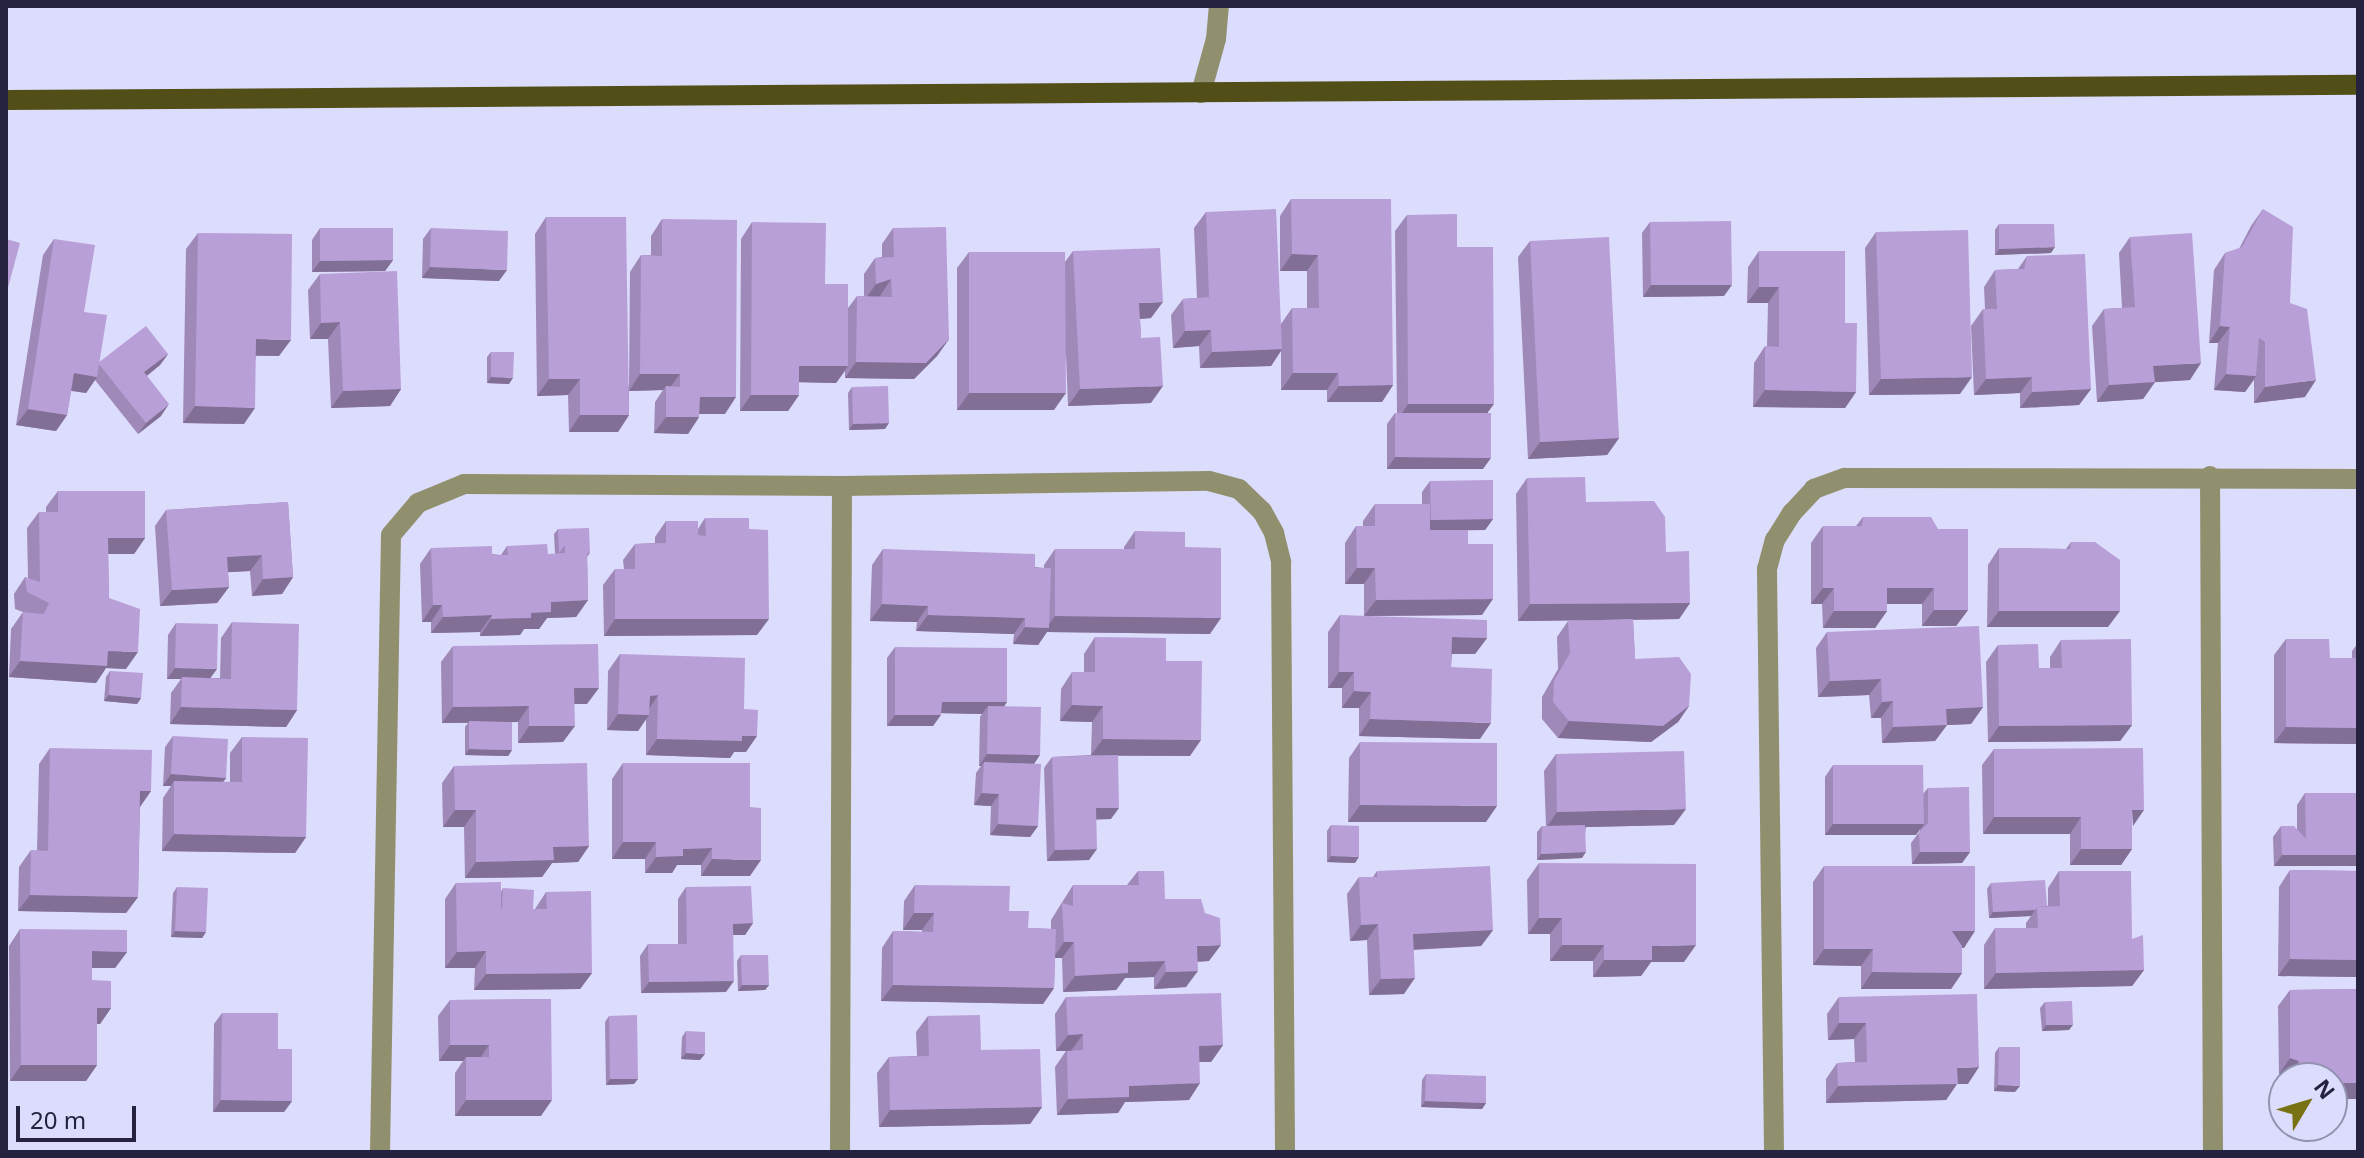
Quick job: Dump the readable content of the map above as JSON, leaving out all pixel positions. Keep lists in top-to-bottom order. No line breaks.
{"scale_bar":"20 m","north":"top right"}
